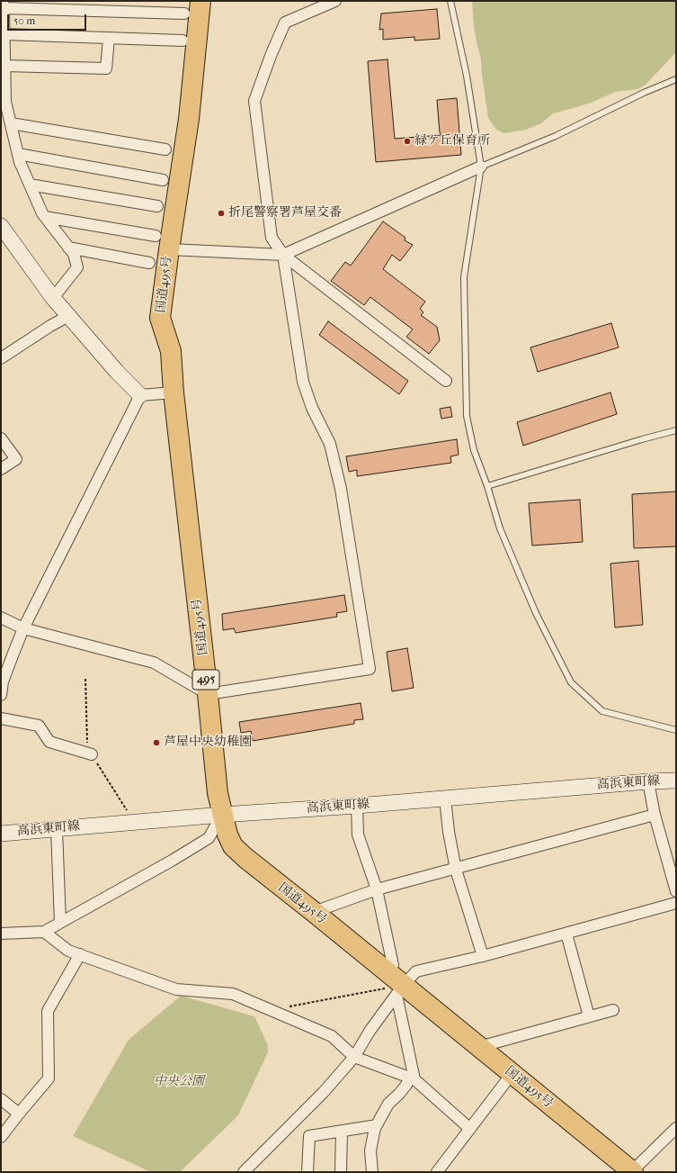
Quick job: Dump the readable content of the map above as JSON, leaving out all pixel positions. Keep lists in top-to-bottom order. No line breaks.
{"streets":{"highway":["国道495号","495"],"main road":["高浜東町線"]},"crossings":[["国道495号","高浜東町線"]],"parks":["中央公園"],"places":["緑ケ丘保育所","折尾警察署芦屋交番","芦屋中央幼稚園"],"scale_bar":"50 m"}
